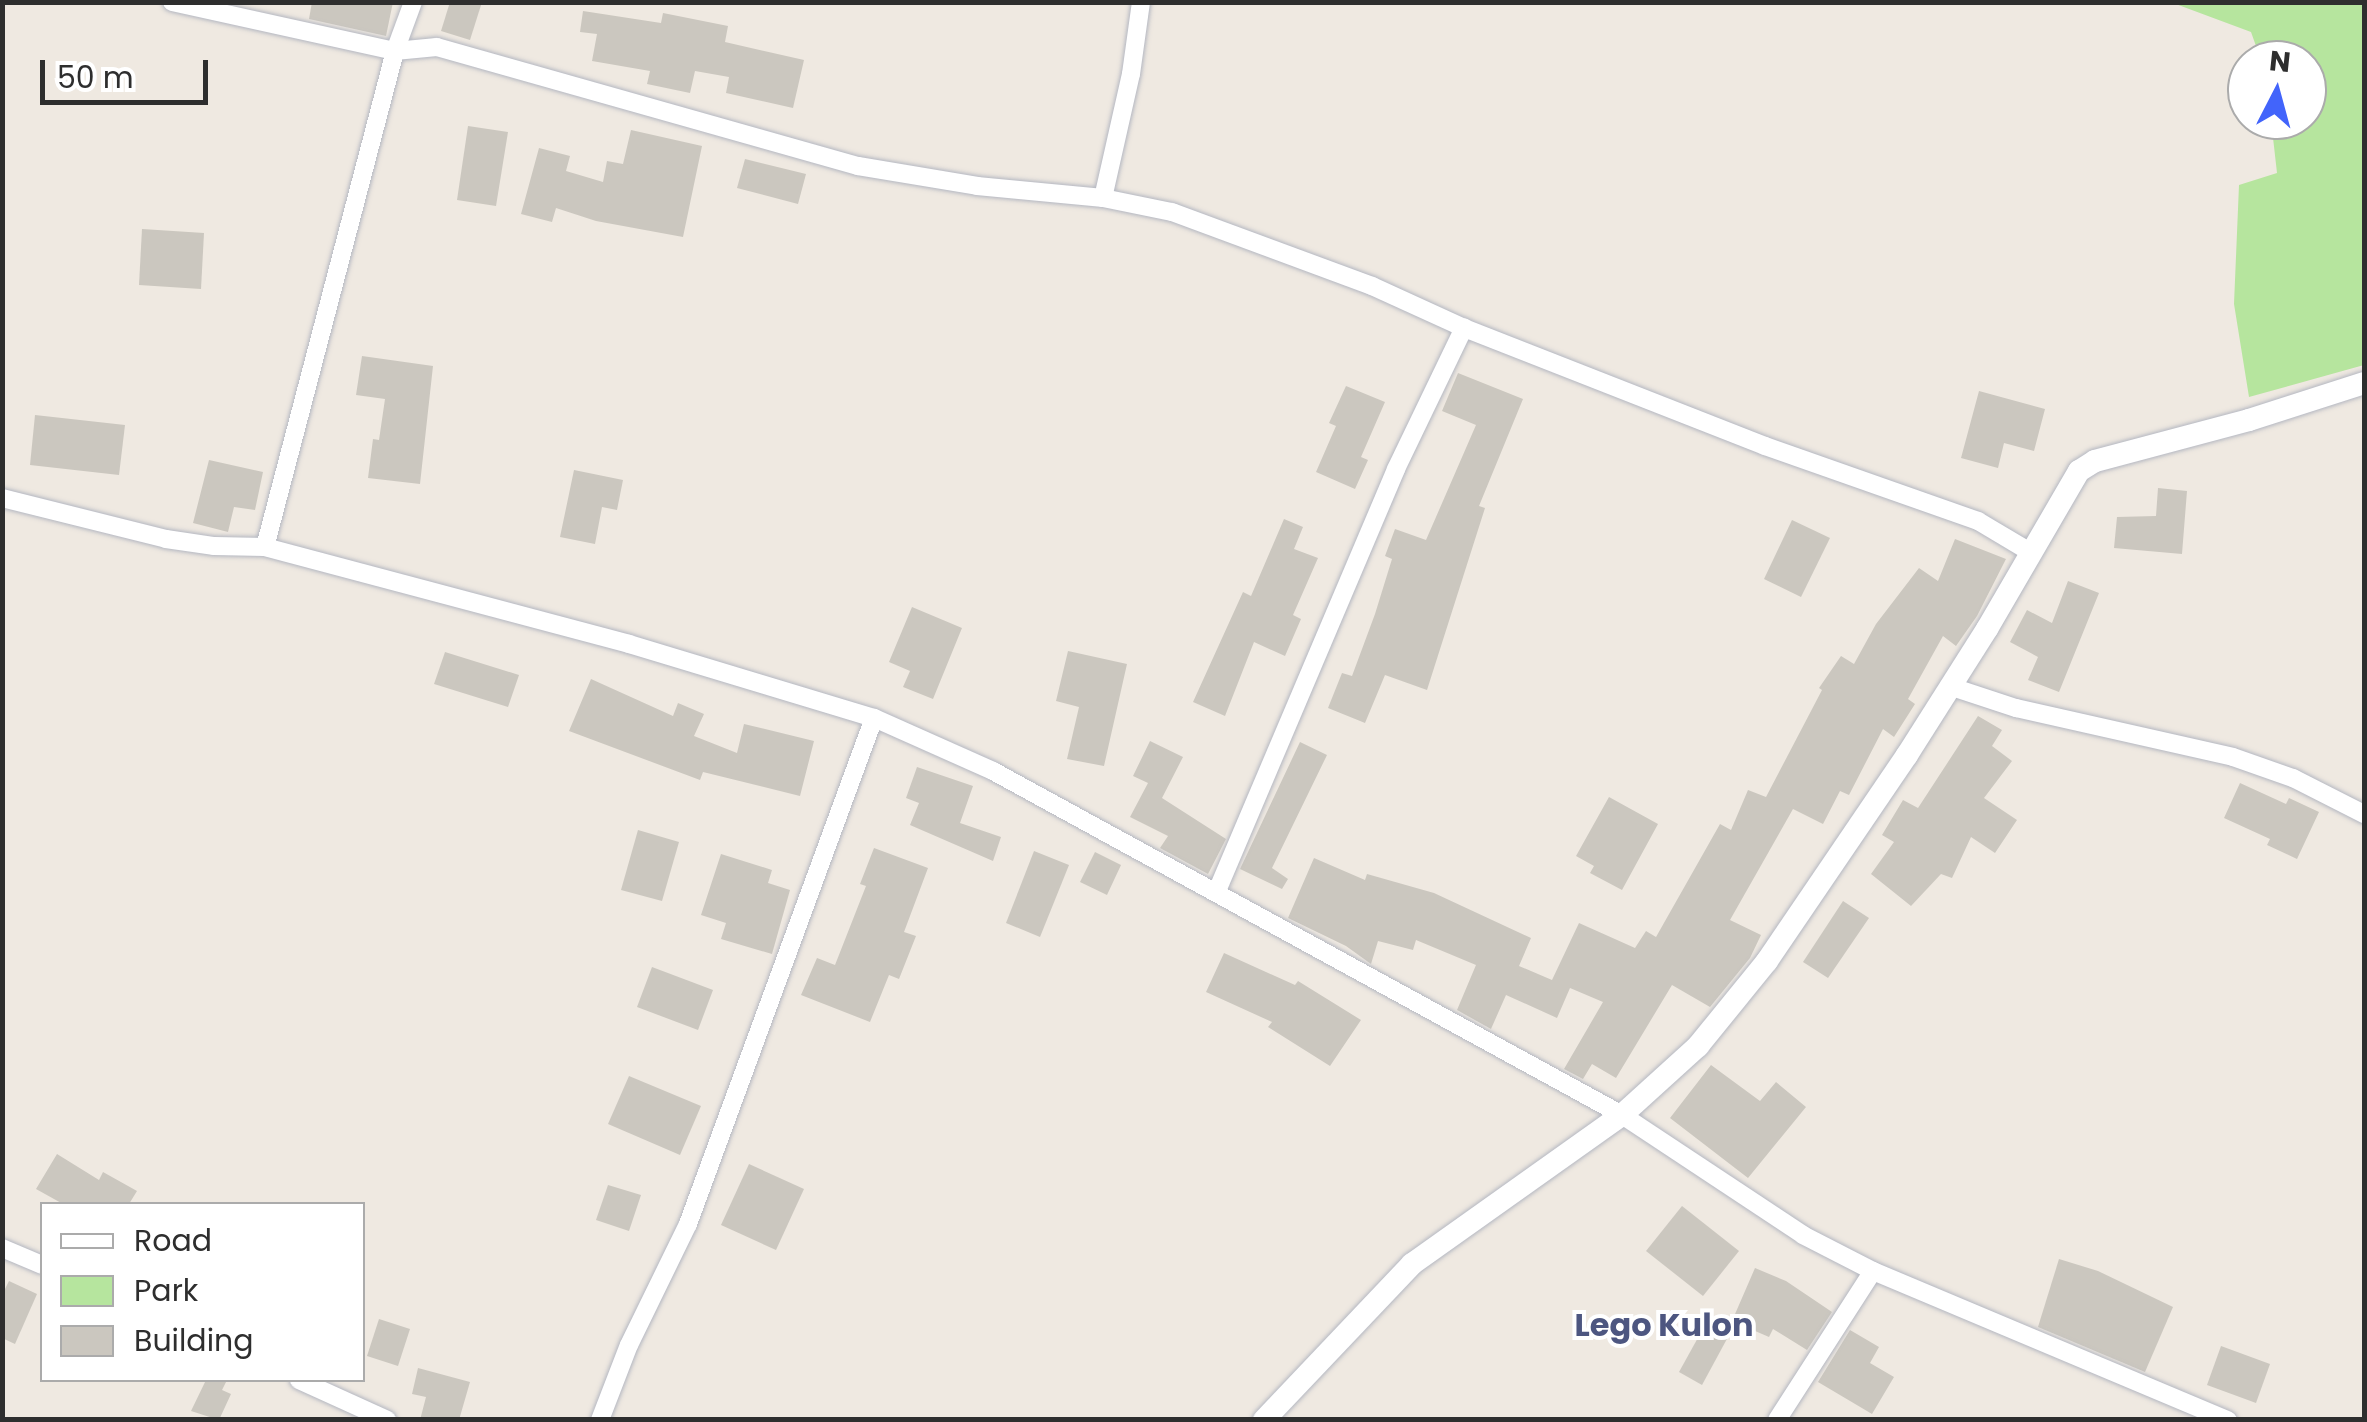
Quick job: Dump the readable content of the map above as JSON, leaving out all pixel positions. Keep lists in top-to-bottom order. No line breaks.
{"districts":["Lego Kulon"],"legend":["Road","Park","Building"],"scale_bar":"50 m","north":"top"}
